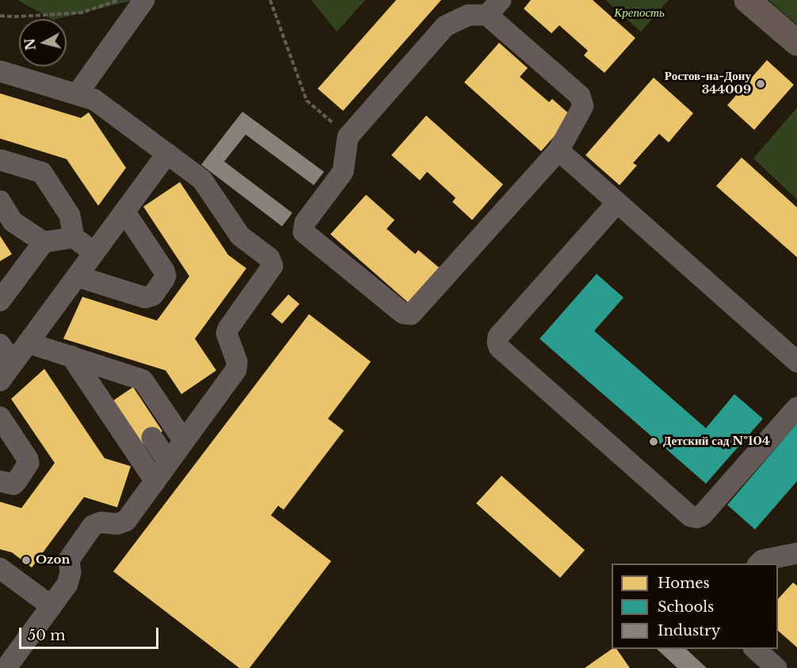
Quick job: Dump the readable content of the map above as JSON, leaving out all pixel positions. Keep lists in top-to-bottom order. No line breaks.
{"parks":["Крепость"],"places":["Ростов-на-Дону 344009","Детский сад №104","Ozon"],"legend":["Homes","Schools","Industry"],"scale_bar":"50 m","north":"left"}
